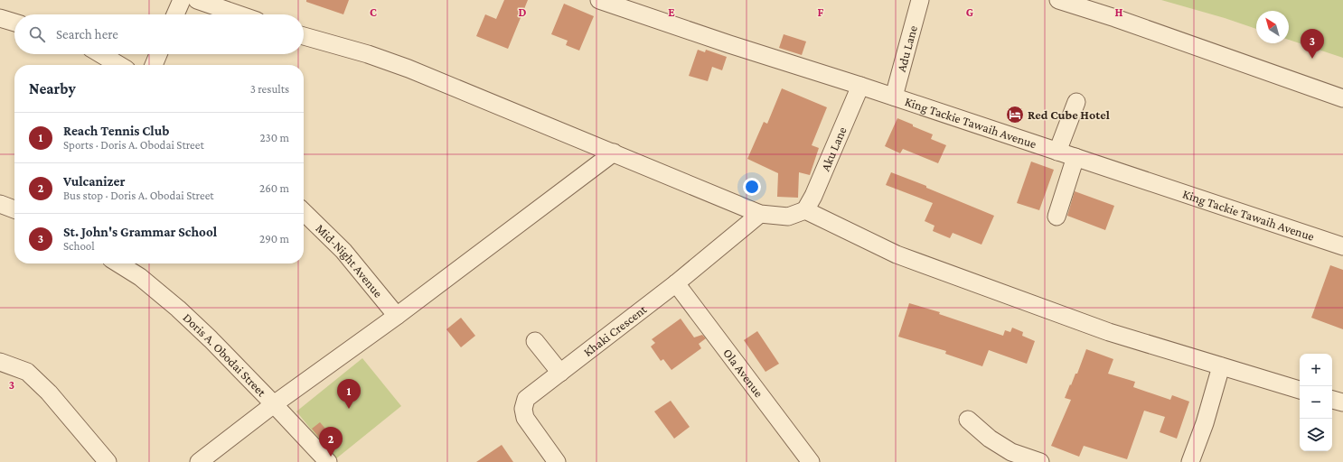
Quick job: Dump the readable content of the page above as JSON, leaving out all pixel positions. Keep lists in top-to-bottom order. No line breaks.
{"streets":{"street":["Adu Lane","King Tackie Tawaih Avenue","Aku Lane","Mid-Night Avenue","Khaki Crescent","Doris A. Obodai Street","Ola Avenue"]},"crossings":[["Adu Lane","King Tackie Tawaih Avenue"],["King Tackie Tawaih Avenue","Aku Lane"],["Khaki Crescent","Ola Avenue"]],"places":{"hotel":["Red Cube Hotel"]},"north":"top left","page":{"search":"Search here","pins":["3","1","2"],"heading":["Nearby","3 results"],"list":[{"mark":"1","name":"Reach Tennis Club","note":"Sports · Doris A. Obodai Street","value":"230 m"},{"mark":"2","name":"Vulcanizer","note":"Bus stop · Doris A. Obodai Street","value":"260 m"},{"mark":"3","name":"St. John's Grammar School","note":"School","value":"290 m"}],"map_buttons":["+","−"]},"grid":{"columns":["C","D","E","F","G","H"],"rows":["3"]}}
